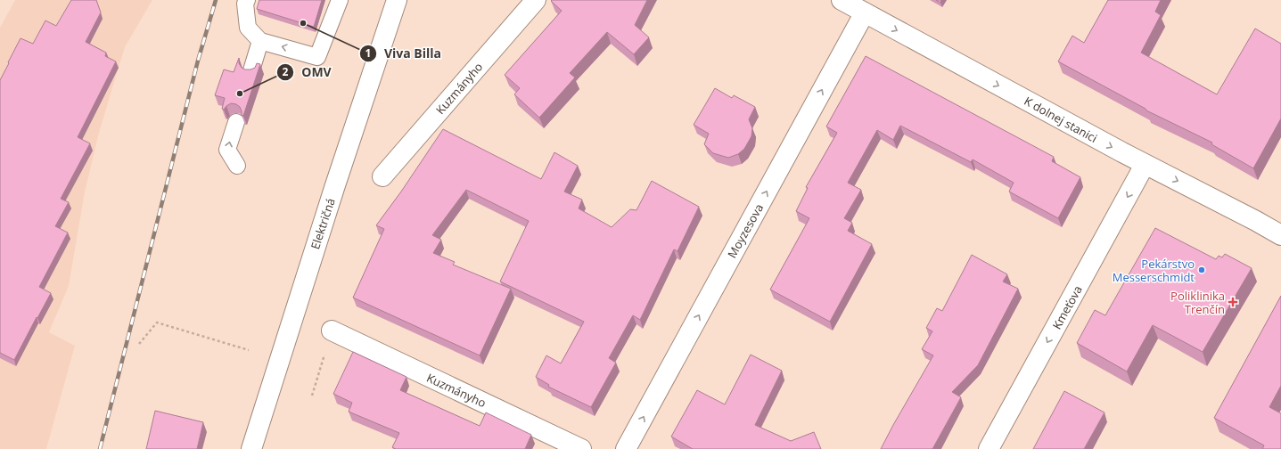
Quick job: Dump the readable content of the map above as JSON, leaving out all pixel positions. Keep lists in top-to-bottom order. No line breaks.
{"streets":{"street":["Kuzmányho","K dolnej stanici","Električná","Moyzesova","Kmeťova"]},"crossings":[["K dolnej stanici","Moyzesova"],["K dolnej stanici","Kmeťova"]],"one_way":["K dolnej stanici","Moyzesova","Kmeťova"],"places":{"other":["Viva Billa","OMV","Pekárstvo Messerschmidt"],"health":["Poliklinika Trenčín"]}}
